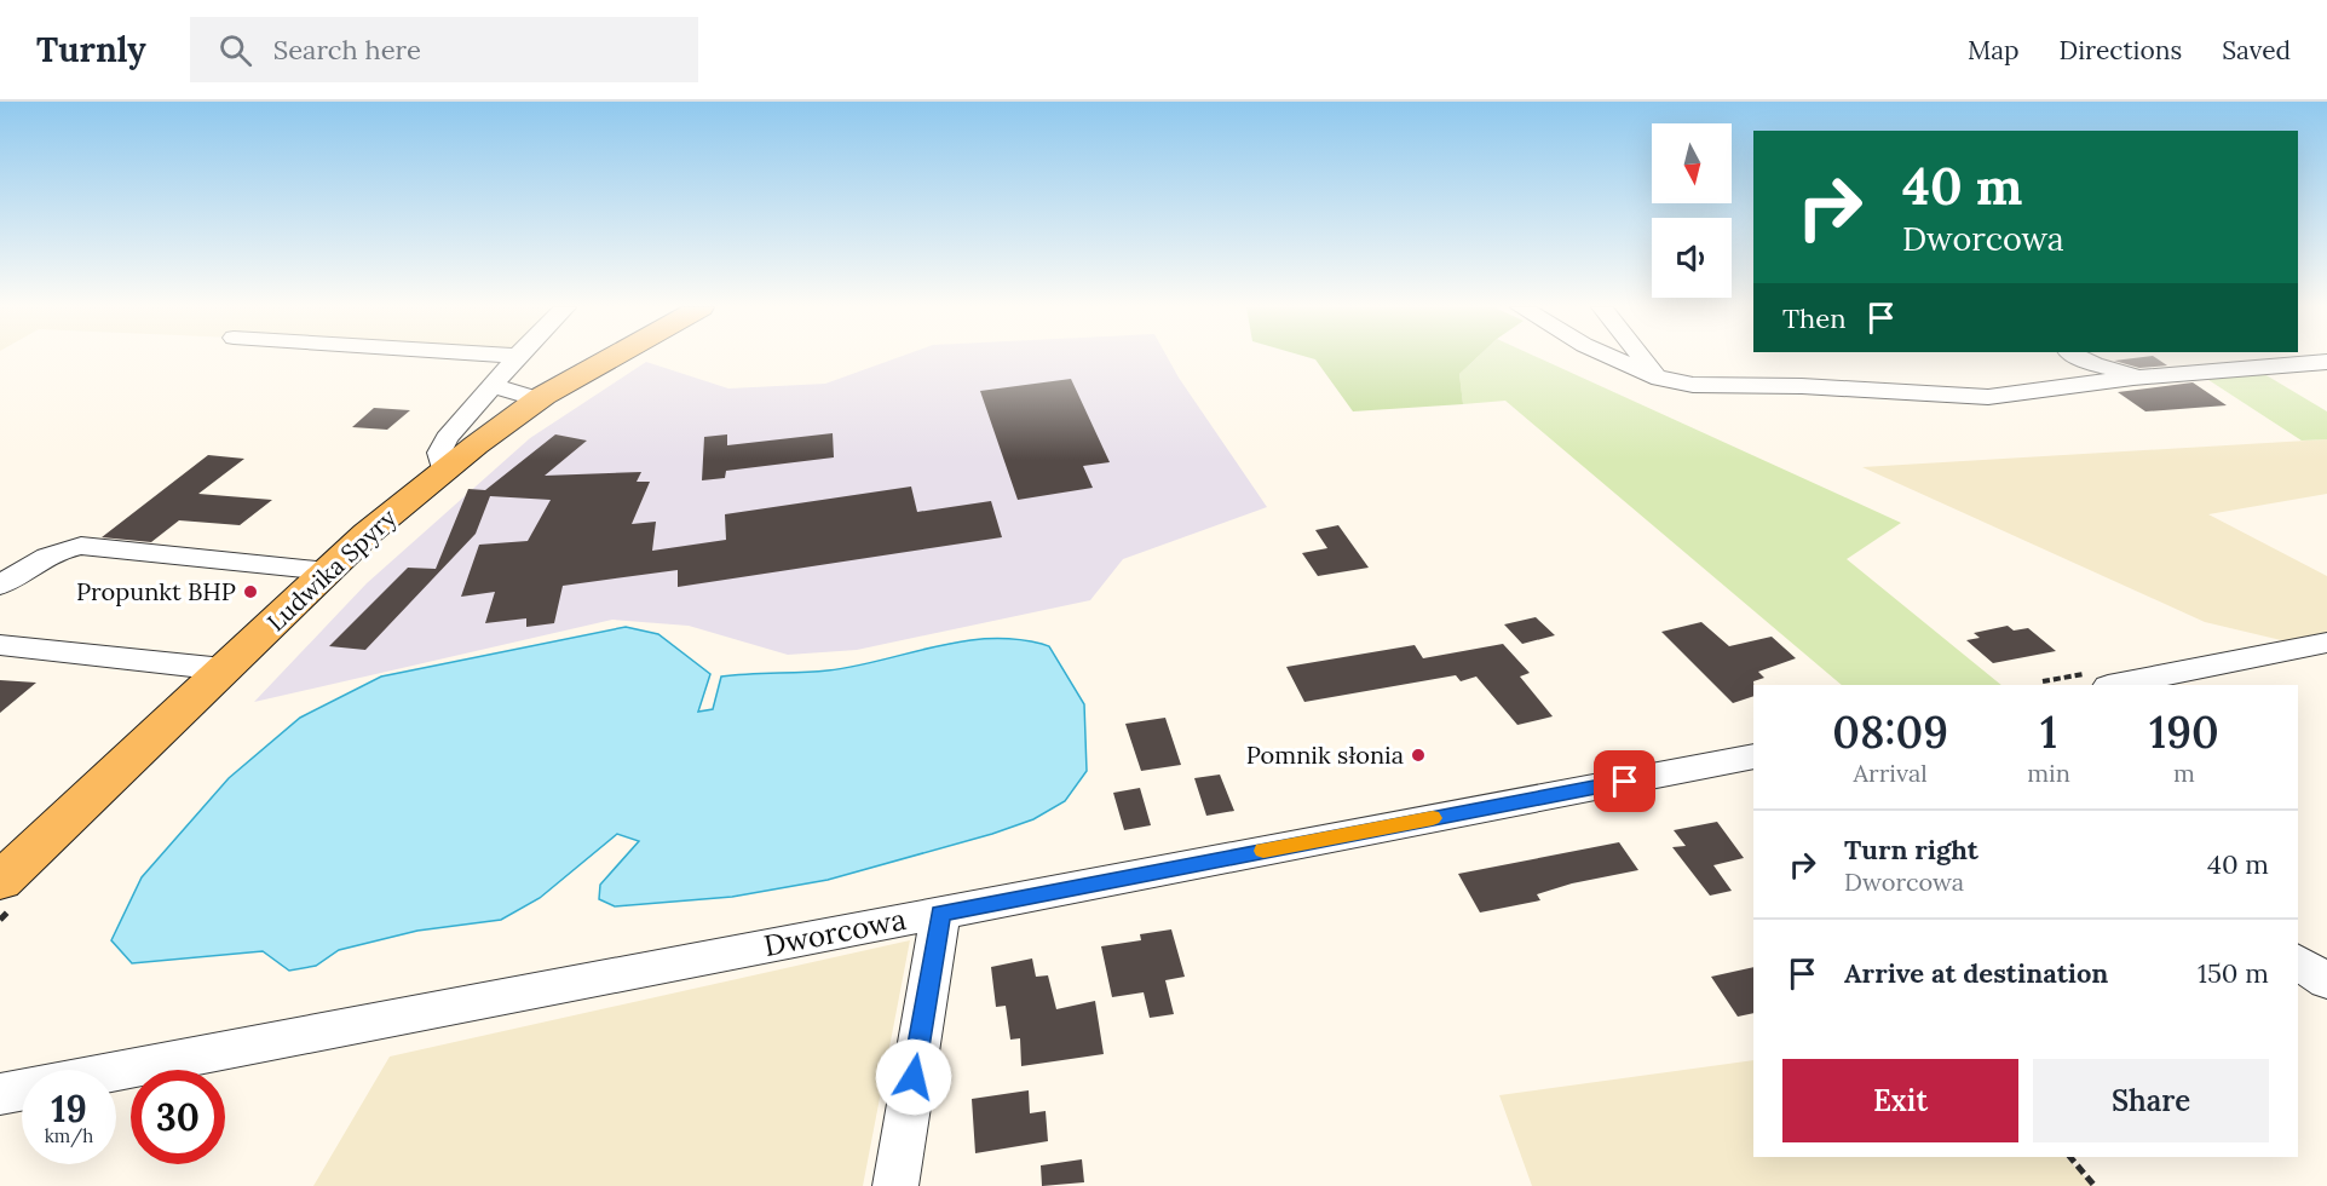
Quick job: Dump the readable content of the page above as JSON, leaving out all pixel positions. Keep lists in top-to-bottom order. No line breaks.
{"streets":{"main road":["Ludwika Spyry"],"street":["Dworcowa"]},"places":["Propunkt BHP","Pomnik słonia"],"north":"bottom","page":{"header":"Turnly","search":"Search here","nav":["Map","Directions","Saved"],"turn":["40 m","Dworcowa"],"then":"Then","eta":["08:09","Arrival","1","min","190","m"],"list":[{"name":"Turn right","note":"Dworcowa","value":"40 m"},{"name":"Arrive at destination","value":"150 m"}],"buttons":["Exit","Share"],"speed":"19 km/h","limit":"30"}}
